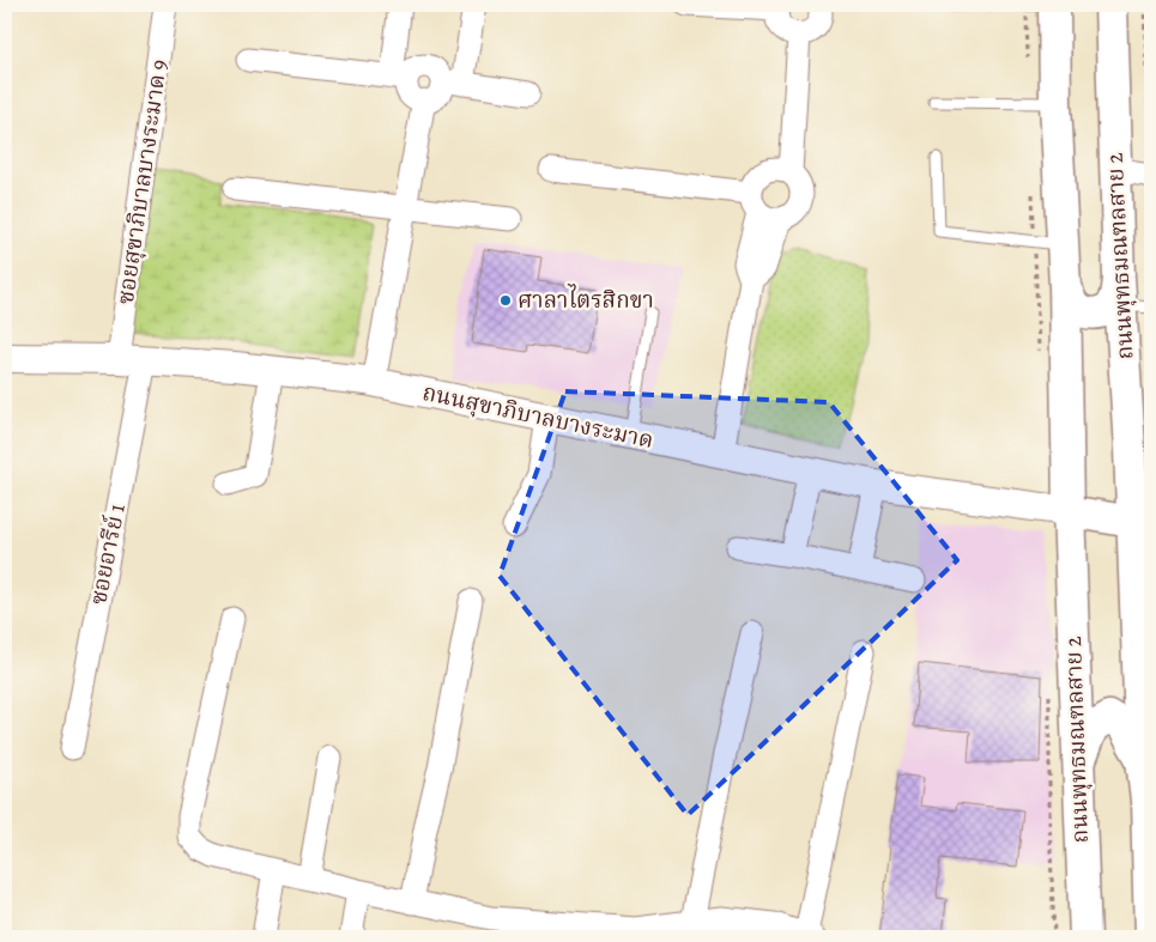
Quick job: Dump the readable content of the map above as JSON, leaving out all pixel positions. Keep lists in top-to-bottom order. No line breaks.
{"streets":{"main road":["ถนนพุทธมณฑลสาย 2"],"street":["ซอยสุขาภิบาลบางระมาด 9","ถนนสุขาภิบาลบางระมาด","ซอยอารีย์ 1"]},"crossings":[["ซอยสุขาภิบาลบางระมาด 9","ถนนสุขาภิบาลบางระมาด"],["ซอยสุขาภิบาลบางระมาด 9","ซอยอารีย์ 1"],["ถนนพุทธมณฑลสาย 2","ถนนสุขาภิบาลบางระมาด"],["ถนนสุขาภิบาลบางระมาด","ซอยอารีย์ 1"]],"places":["ศาลาไตรสิกขา"]}
